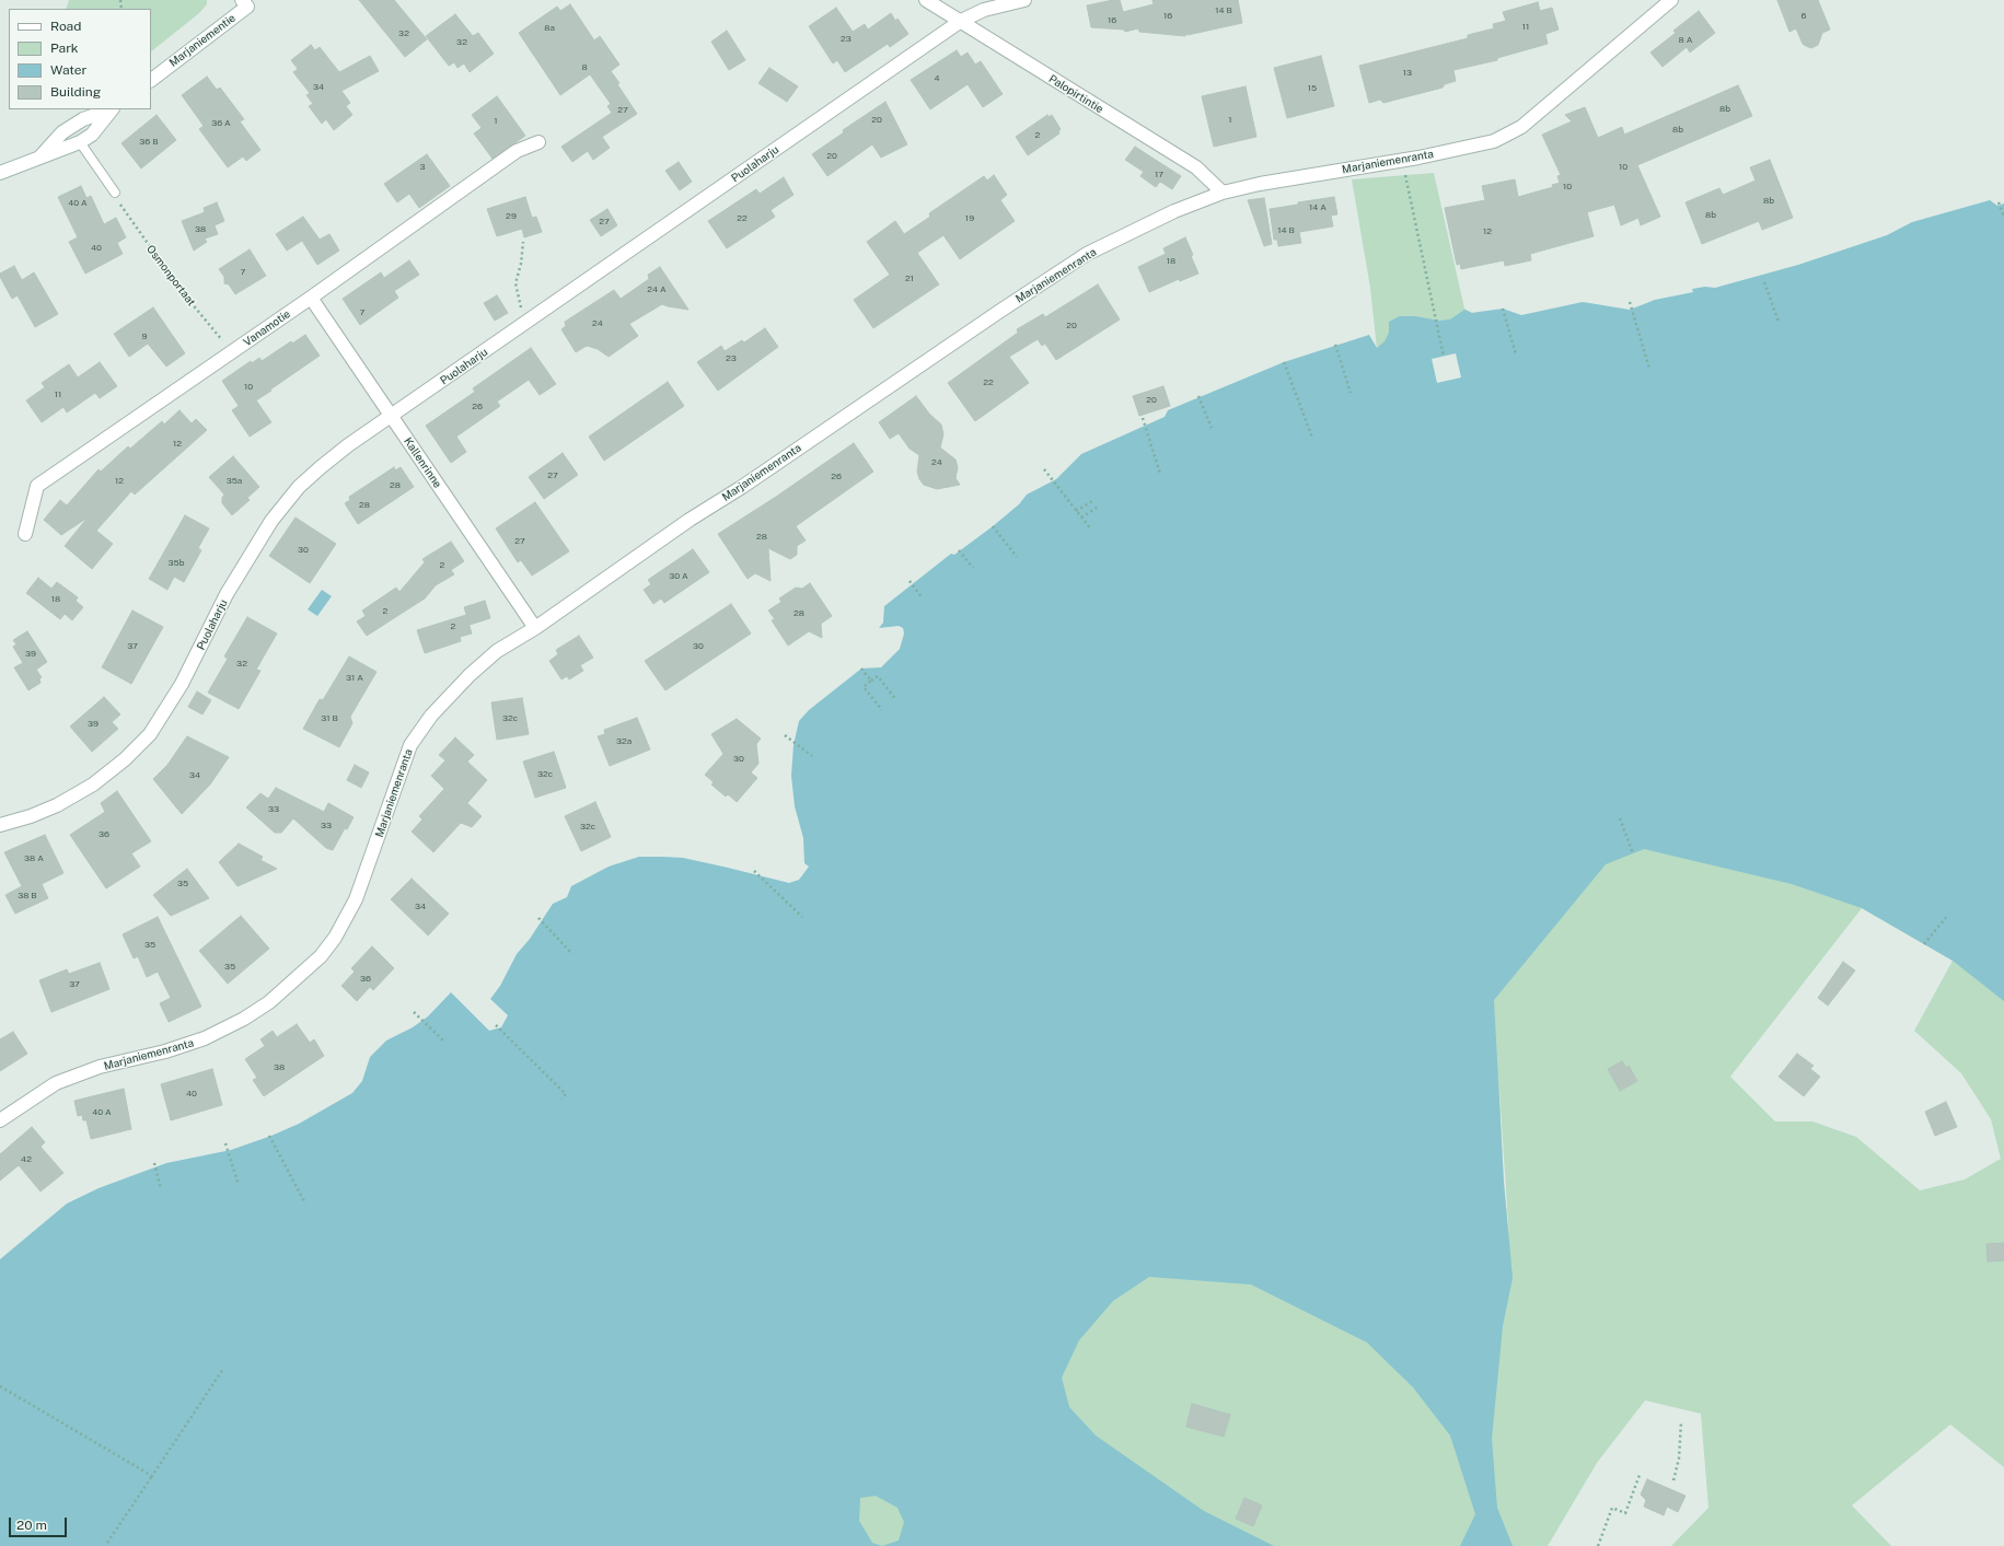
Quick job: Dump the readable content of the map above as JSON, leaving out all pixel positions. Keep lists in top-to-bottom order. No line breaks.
{"streets":{"street":["Marjaniementie","Palopirtintie","Marjaniemenranta","Puolaharju","Vanamotie","Kallenrinne"],"path":["Osmonportaat"]},"crossings":[["Palopirtintie","Marjaniemenranta"],["Palopirtintie","Puolaharju"],["Marjaniemenranta","Kallenrinne"],["Puolaharju","Kallenrinne"],["Vanamotie","Kallenrinne"]],"house_numbers":["14 B","16","6","16","11","8a","32","23","8 A","32","8","13","4","34","15","8b","27","20","1","1","36 A","8b","2","36 B","20","3","10","17","10","8b","40 A","14 A","8b","29","22","19","27","38","14 B","12","40","18","7","21","24 A","7","24","20","9","23","22","10","11","20","26","12","24","27","26","12","35a","28","28","28","27","30","35b","2","30 A","18","2","28","2","37","30","39","32","31 A","31 B","32c","39","32a","30","32c","34","33","33","32c","36","38 A","35","38 B","34","35","35","36","37","38","40","40 A","42"],"legend":["Road","Park","Water","Building"],"scale_bar":"20 m"}
